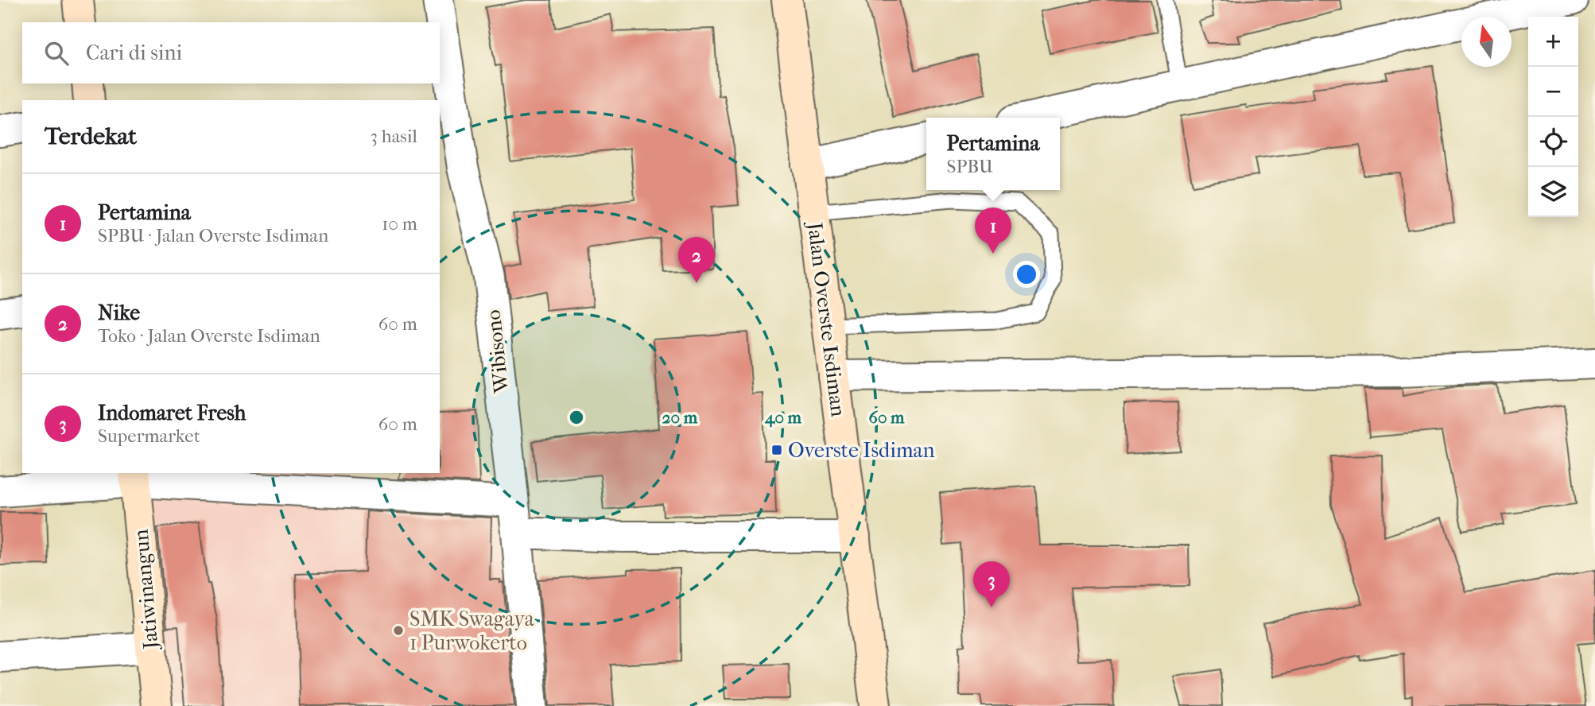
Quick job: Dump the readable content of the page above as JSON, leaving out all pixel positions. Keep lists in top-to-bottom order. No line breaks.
{"streets":{"main road":["Jalan Overste Isdiman","Jatiwinangun"],"street":["Wibisono"]},"places":{"transit":["Overste Isdiman"],"other":["SMK Swagaya 1 Purwokerto"]},"north":"top","page":{"map_buttons":["+","−"],"search":"Cari di sini","heading":["Terdekat","3 hasil"],"popup":["Pertamina","SPBU"],"list":[{"mark":"1","name":"Pertamina","note":"SPBU · Jalan Overste Isdiman","value":"10 m"},{"mark":"2","name":"Nike","note":"Toko · Jalan Overste Isdiman","value":"60 m"},{"mark":"3","name":"Indomaret Fresh","note":"Supermarket","value":"60 m"}],"pins":["1","2","3"]},"rings":["20 m","40 m","60 m"]}
